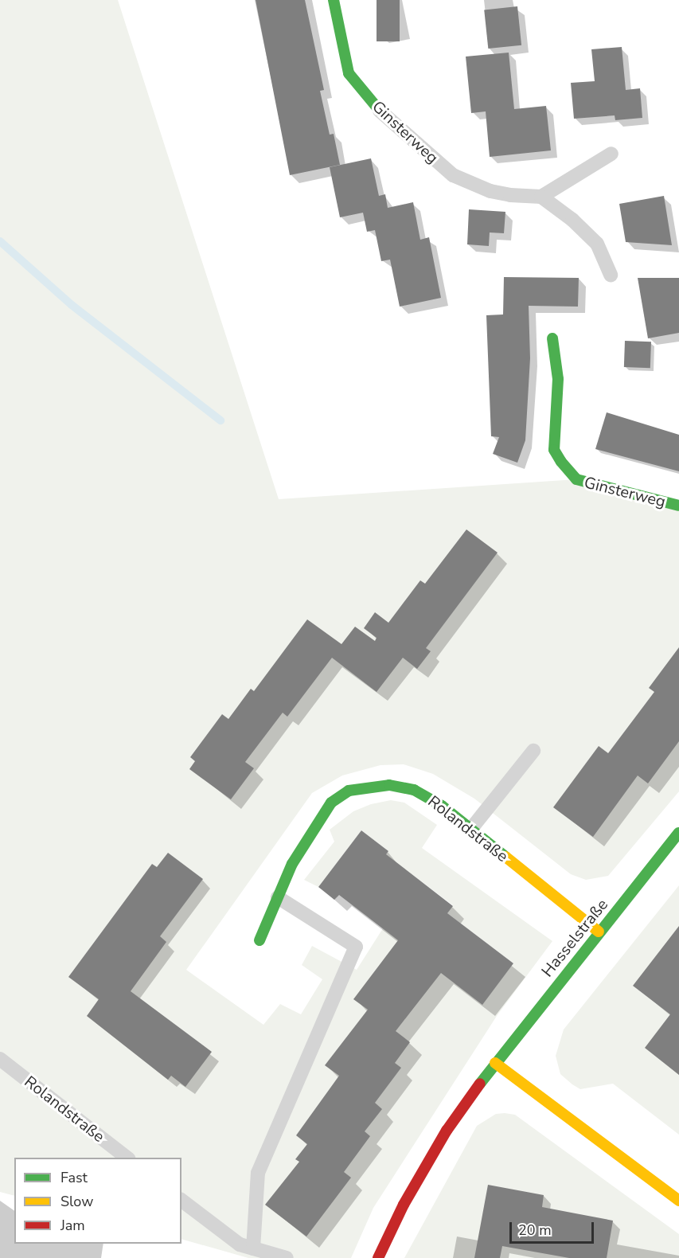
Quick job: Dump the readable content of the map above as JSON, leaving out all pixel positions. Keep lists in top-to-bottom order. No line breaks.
{"streets":{"street":["Ginsterweg","Rolandstraße","Hasselstraße"]},"crossings":[["Rolandstraße","Hasselstraße"]],"legend":["Fast","Slow","Jam"],"scale_bar":"20 m"}
